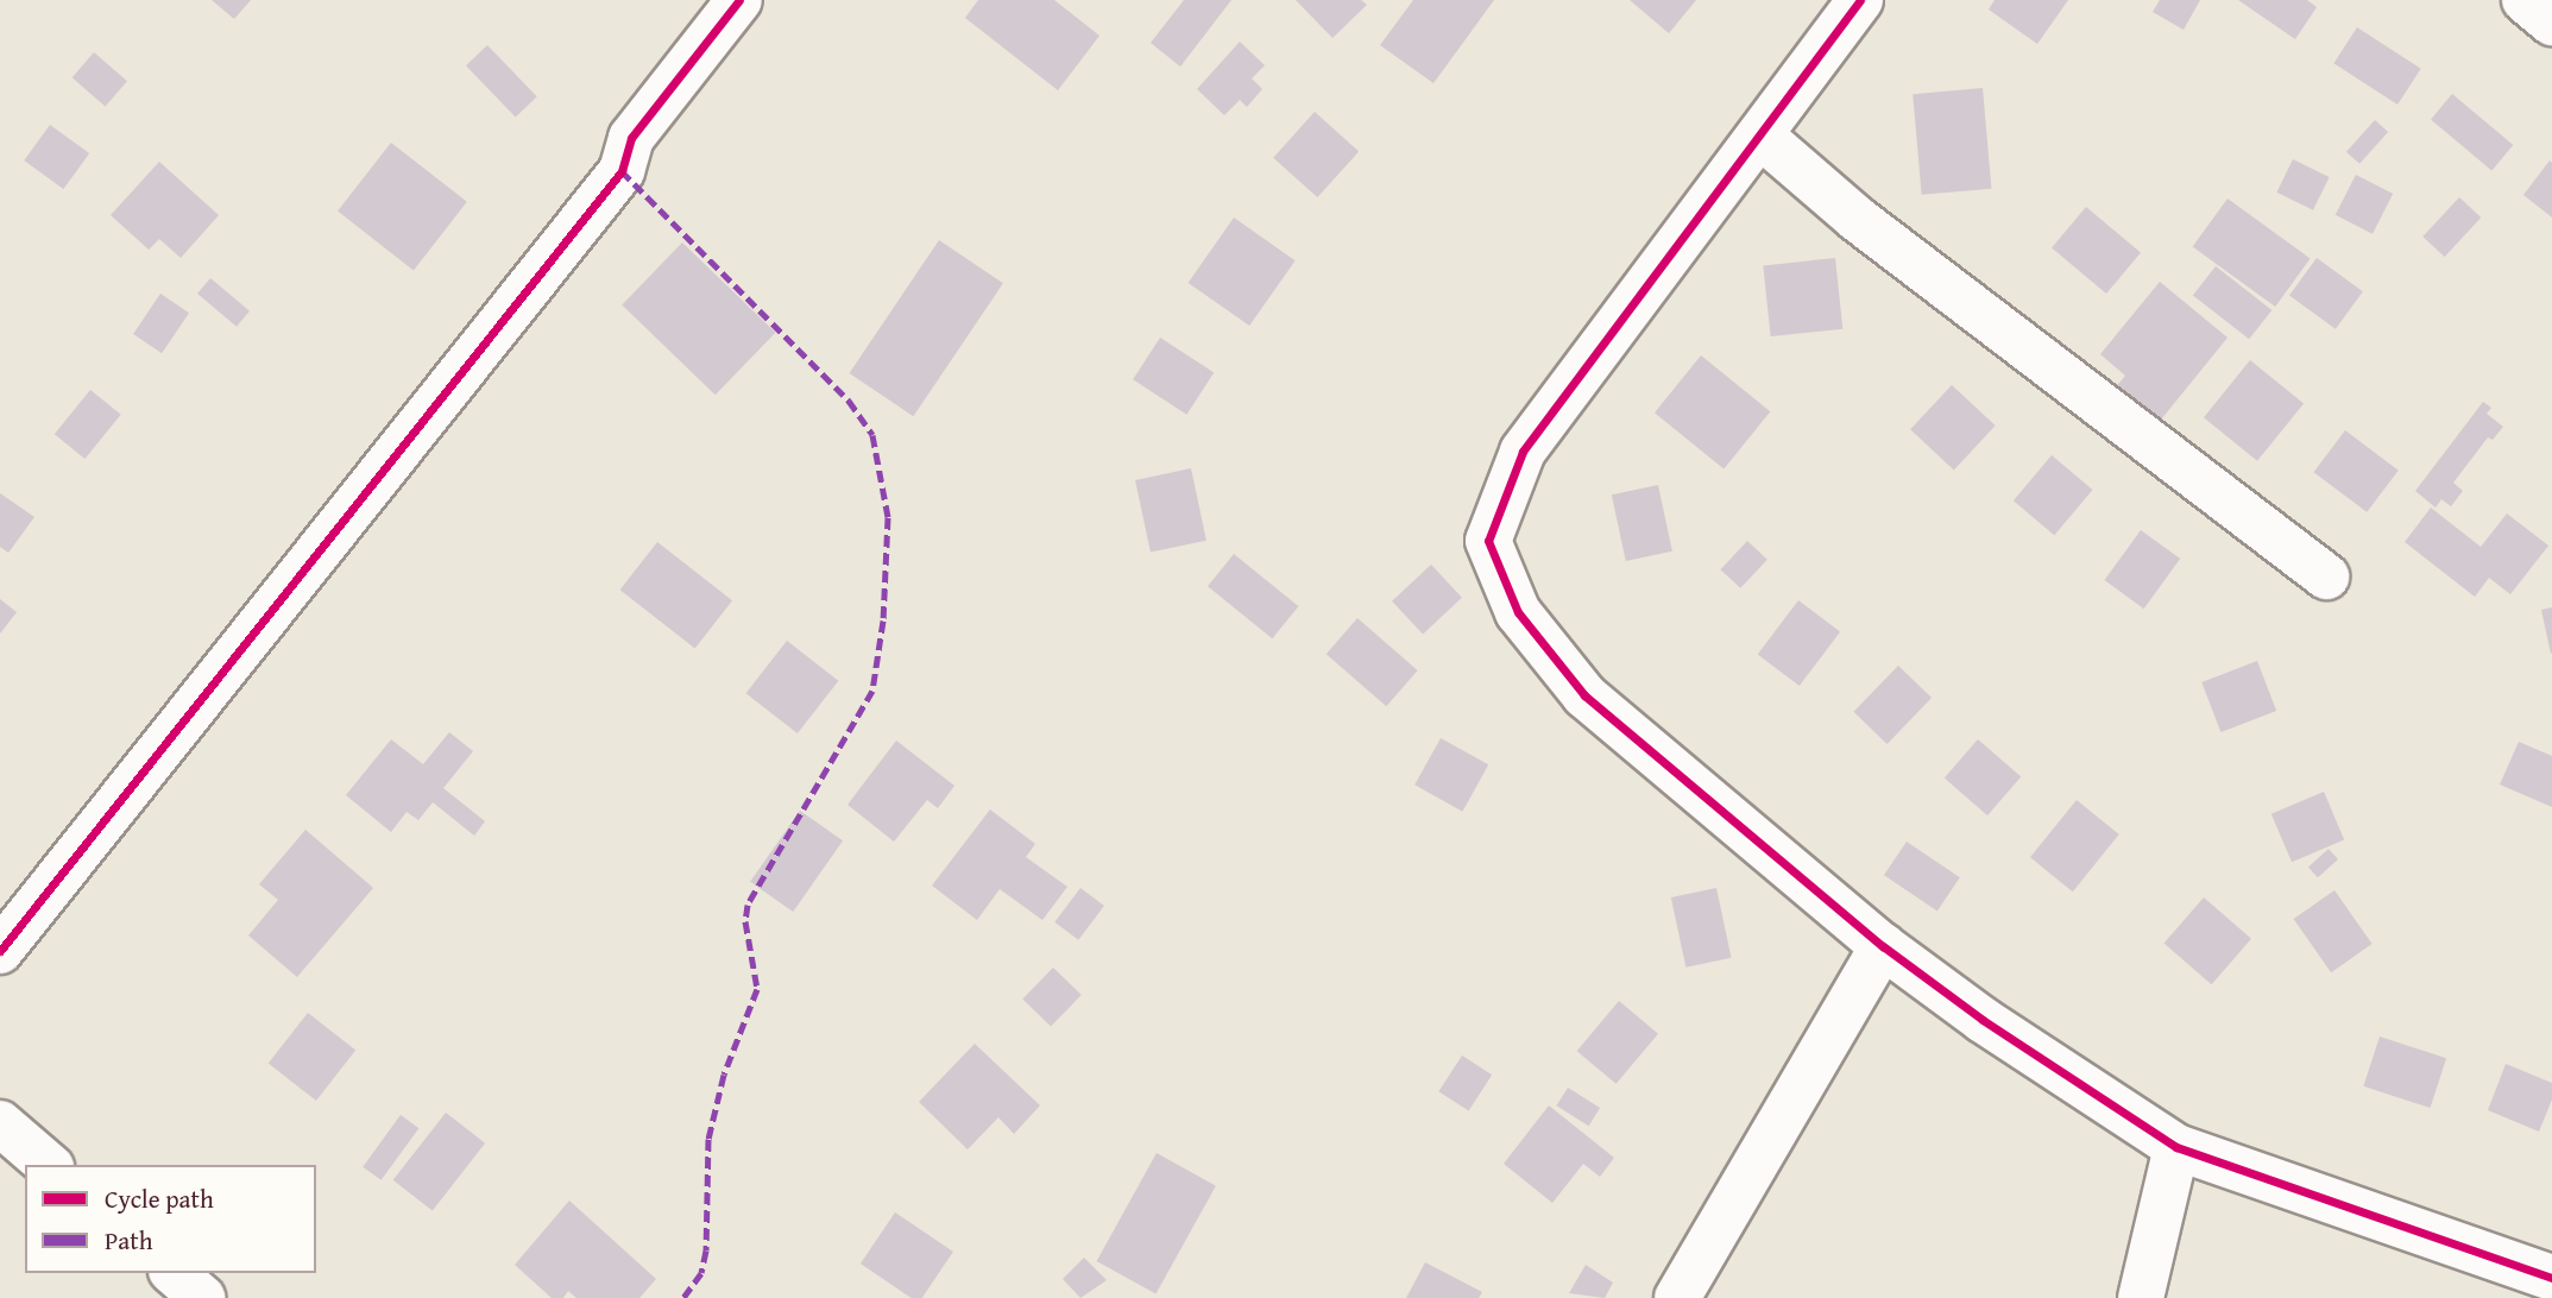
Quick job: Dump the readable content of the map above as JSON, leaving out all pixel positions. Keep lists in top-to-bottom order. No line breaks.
{"legend":["Cycle path","Path"]}
